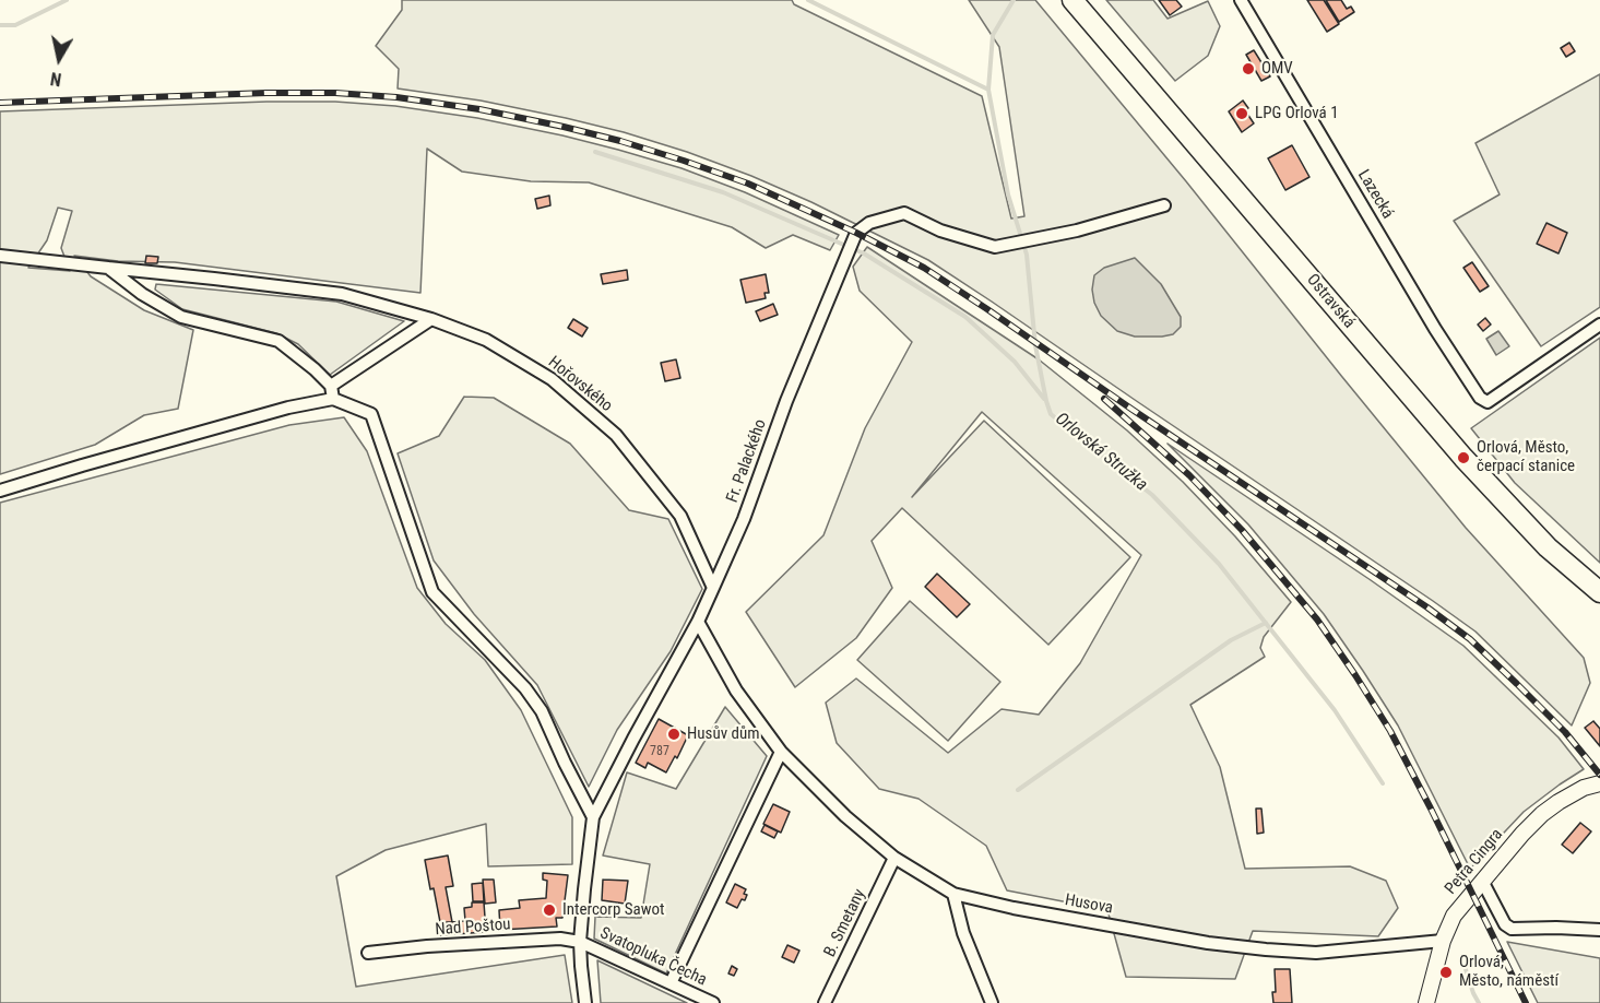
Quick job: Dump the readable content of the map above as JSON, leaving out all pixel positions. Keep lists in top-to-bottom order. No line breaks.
{"streets":{"main road":["Ostravská"],"street":["Lazecká","Hořovského","Fr. Palackého","Petra Cingra","Husova","B. Smetany","Nad Poštou","Svatopluka Čecha"]},"crossings":[["Hořovského","Fr. Palackého"],["Fr. Palackého","Husova"],["Fr. Palackého","Nad Poštou"],["Fr. Palackého","Svatopluka Čecha"],["Petra Cingra","Husova"],["Husova","B. Smetany"],["Nad Poštou","Svatopluka Čecha"]],"water":["Orlovská Stružka"],"places":["OMV","LPG Orlová 1","Orlová, Město, čerpací stanice","Husův dům","Intercorp Sawot","Orlová, Město, náměstí"],"house_numbers":["787"],"north":"bottom"}
